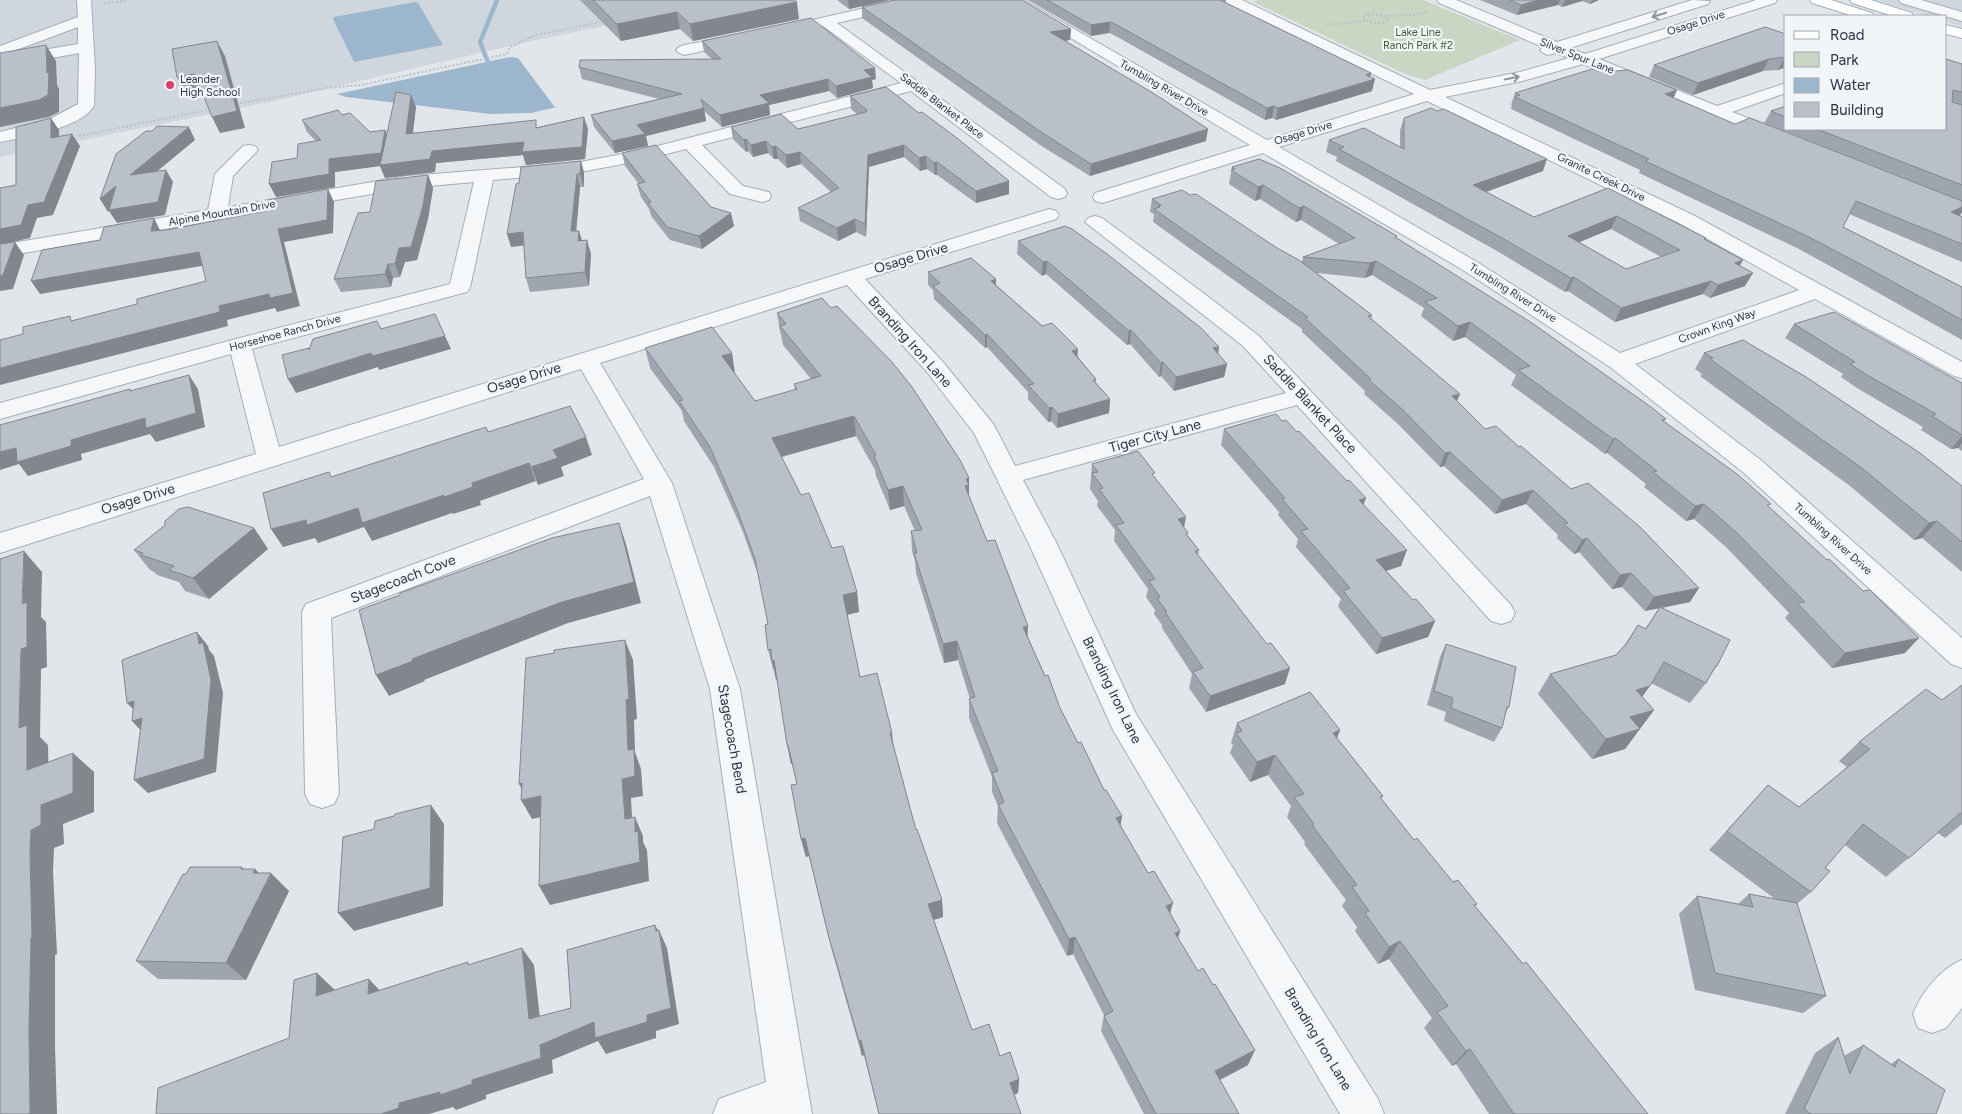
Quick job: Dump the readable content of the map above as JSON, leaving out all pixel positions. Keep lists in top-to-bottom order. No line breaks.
{"streets":{"street":["Osage Drive","Silver Spur Lane","Tumbling River Drive","Saddle Blanket Place","Granite Creek Drive","Alpine Mountain Drive","Crown King Way","Horseshoe Ranch Drive","Branding Iron Lane","Tiger City Lane","Stagecoach Cove","Stagecoach Bend"]},"crossings":[["Osage Drive","Silver Spur Lane"],["Osage Drive","Tumbling River Drive"],["Osage Drive","Saddle Blanket Place"],["Osage Drive","Granite Creek Drive"],["Osage Drive","Branding Iron Lane"],["Osage Drive","Stagecoach Bend"],["Tumbling River Drive","Crown King Way"],["Saddle Blanket Place","Alpine Mountain Drive"],["Saddle Blanket Place","Tiger City Lane"],["Granite Creek Drive","Crown King Way"],["Alpine Mountain Drive","Horseshoe Ranch Drive"],["Branding Iron Lane","Tiger City Lane"],["Stagecoach Cove","Stagecoach Bend"]],"parks":["Lake Line Ranch Park #2"],"places":["Leander High School"],"legend":["Road","Park","Water","Building"]}
